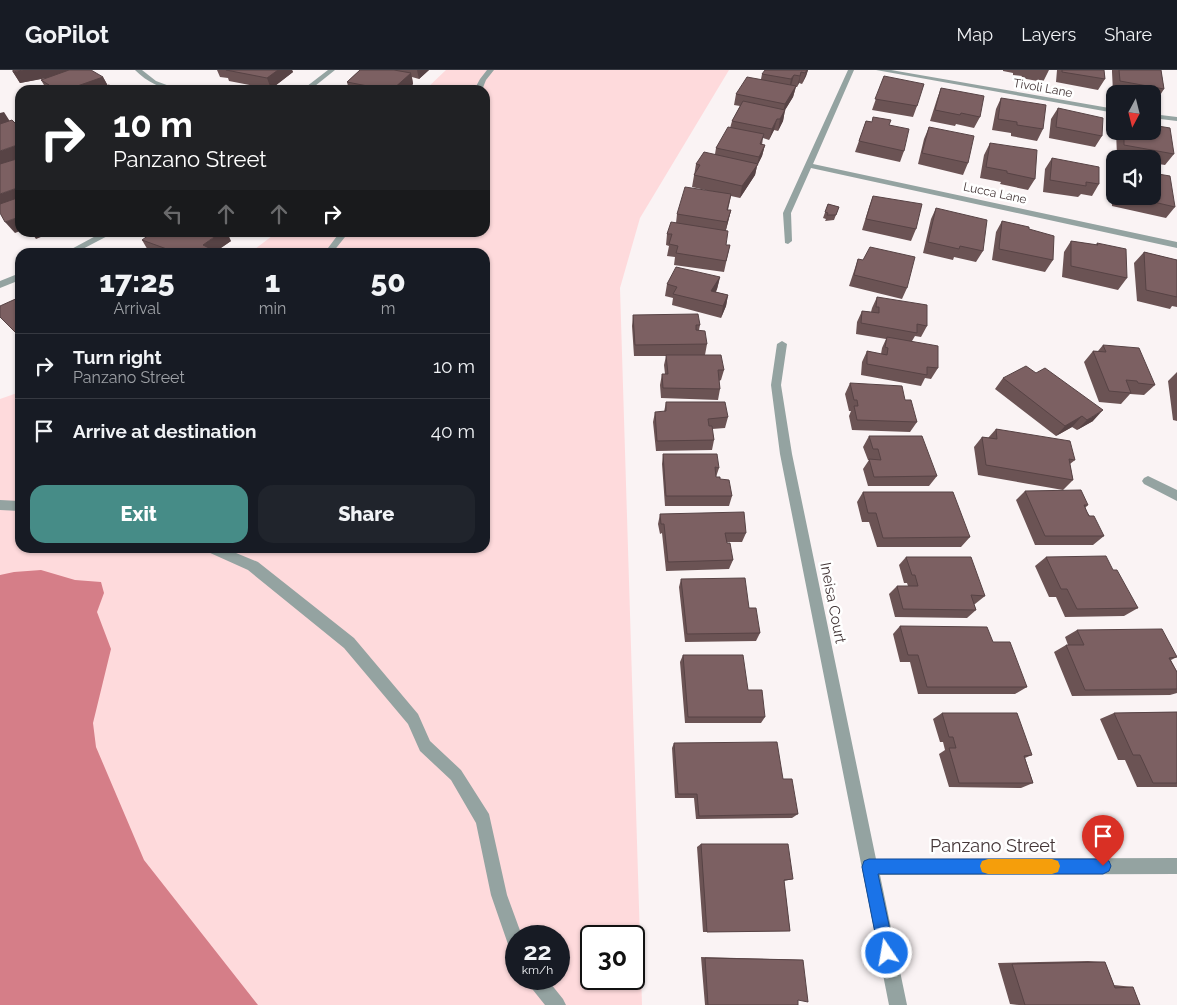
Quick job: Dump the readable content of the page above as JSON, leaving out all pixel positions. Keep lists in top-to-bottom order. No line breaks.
{"streets":{"street":["Tivoli Lane","Lucca Lane","Ineisa Court","Panzano Street"]},"crossings":[["Ineisa Court","Panzano Street"]],"north":"bottom","page":{"header":"GoPilot","nav":["Map","Layers","Share"],"turn":["10 m","Panzano Street"],"eta":["17:25","Arrival","1","min","50","m"],"list":[{"name":"Turn right","note":"Panzano Street","value":"10 m"},{"name":"Arrive at destination","value":"40 m"}],"buttons":["Exit","Share"],"speed":"22 km/h","limit":"30"}}
